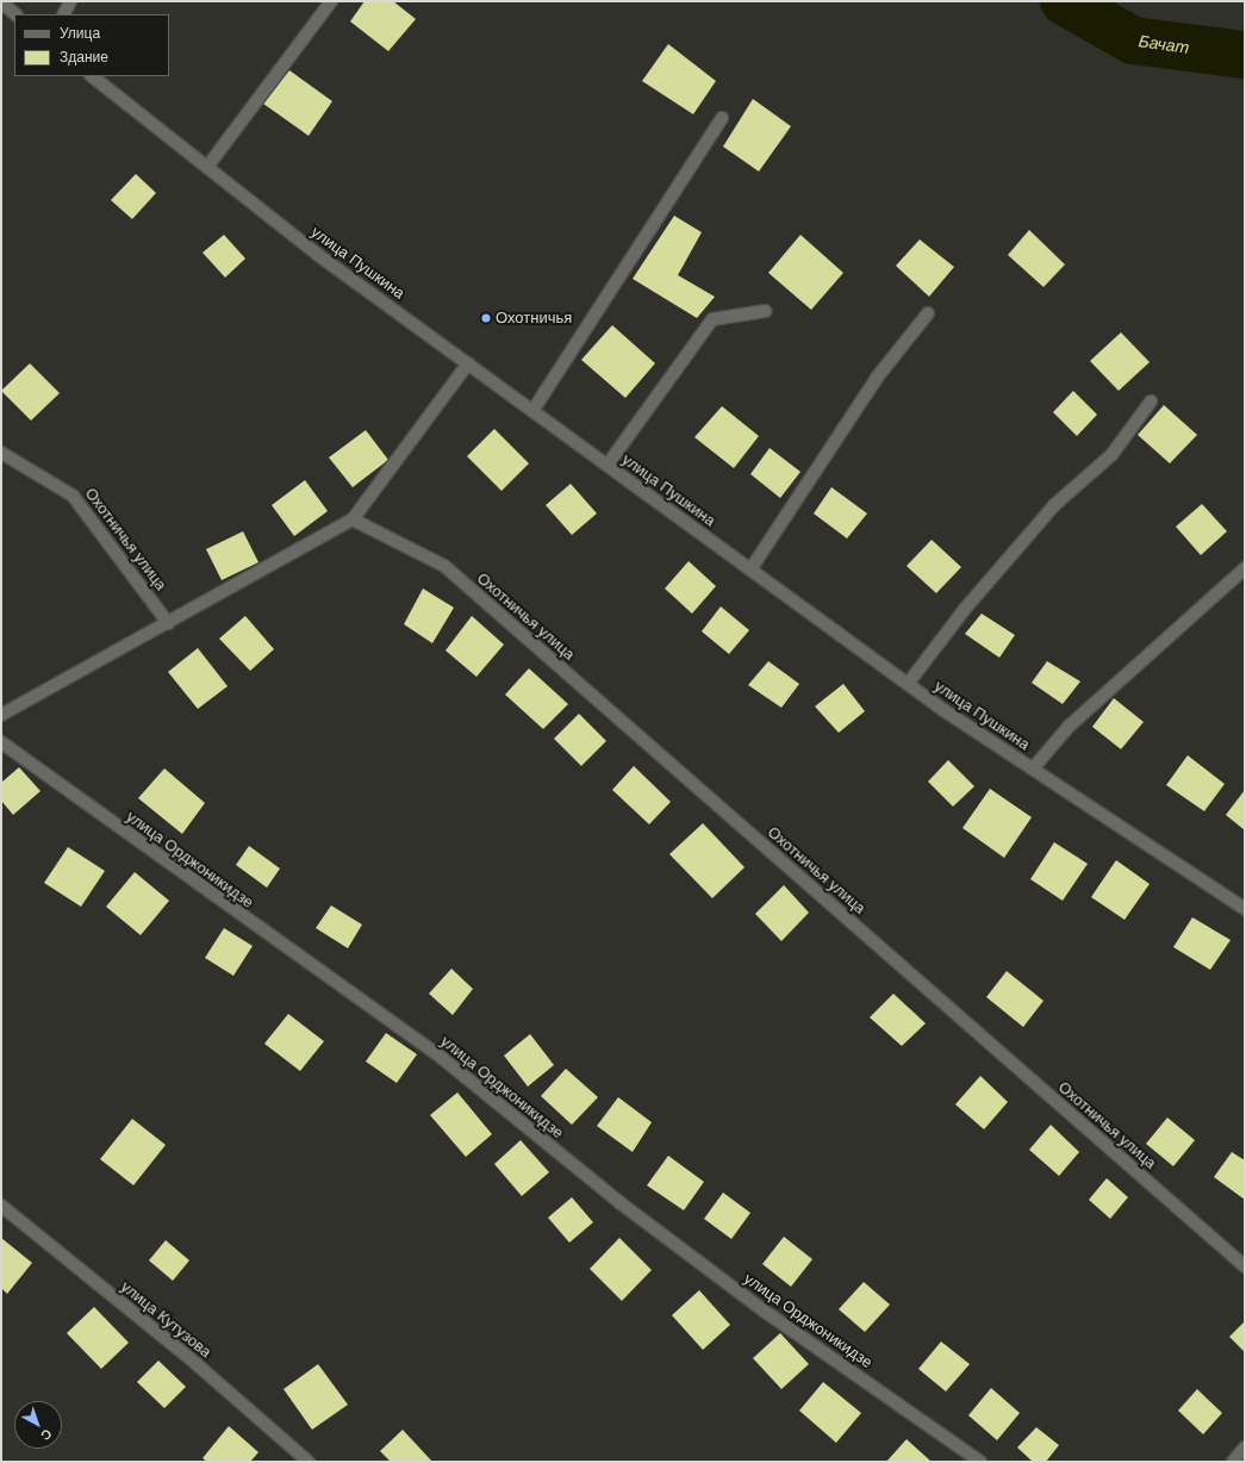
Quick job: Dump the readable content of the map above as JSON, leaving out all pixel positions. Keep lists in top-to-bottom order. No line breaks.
{"streets":{"street":["улица Пушкина","Охотничья улица","улица Орджоникидзе","улица Кутузова"]},"water":["Бачат"],"places":["Охотничья"],"legend":["Улица","Здание"],"north":"bottom right"}
